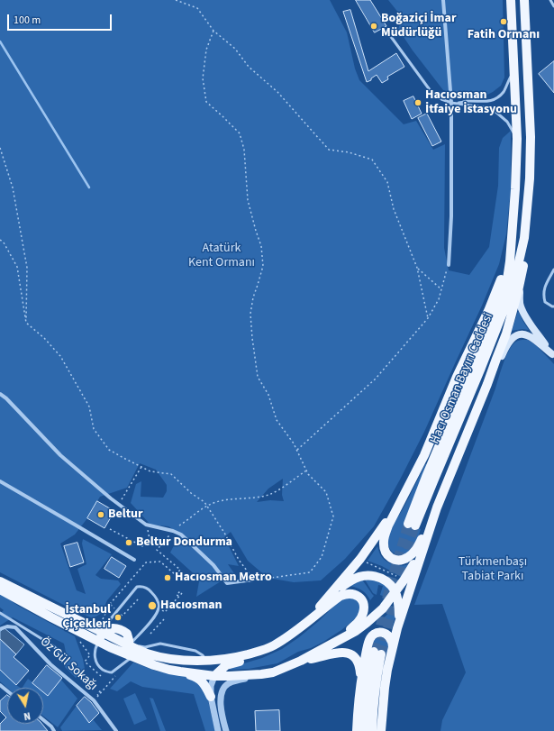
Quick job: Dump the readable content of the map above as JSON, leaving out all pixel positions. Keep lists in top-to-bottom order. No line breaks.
{"streets":{"main road":["Hacı Osman Bayırı Caddesi"],"street":["Öz Gül Sokağı"]},"parks":["Atatürk Kent Ormanı","Türkmenbaşı Tabiat Parkı"],"places":["Fatih Ormanı","Boğaziçi İmar Müdürlüğü","Hacıosman İtfaiye İstasyonu","Beltur","Beltur Dondurma","Hacıosman Metro","Hacıosman","İstanbul Çiçekleri"],"scale_bar":"100 m","north":"bottom"}
